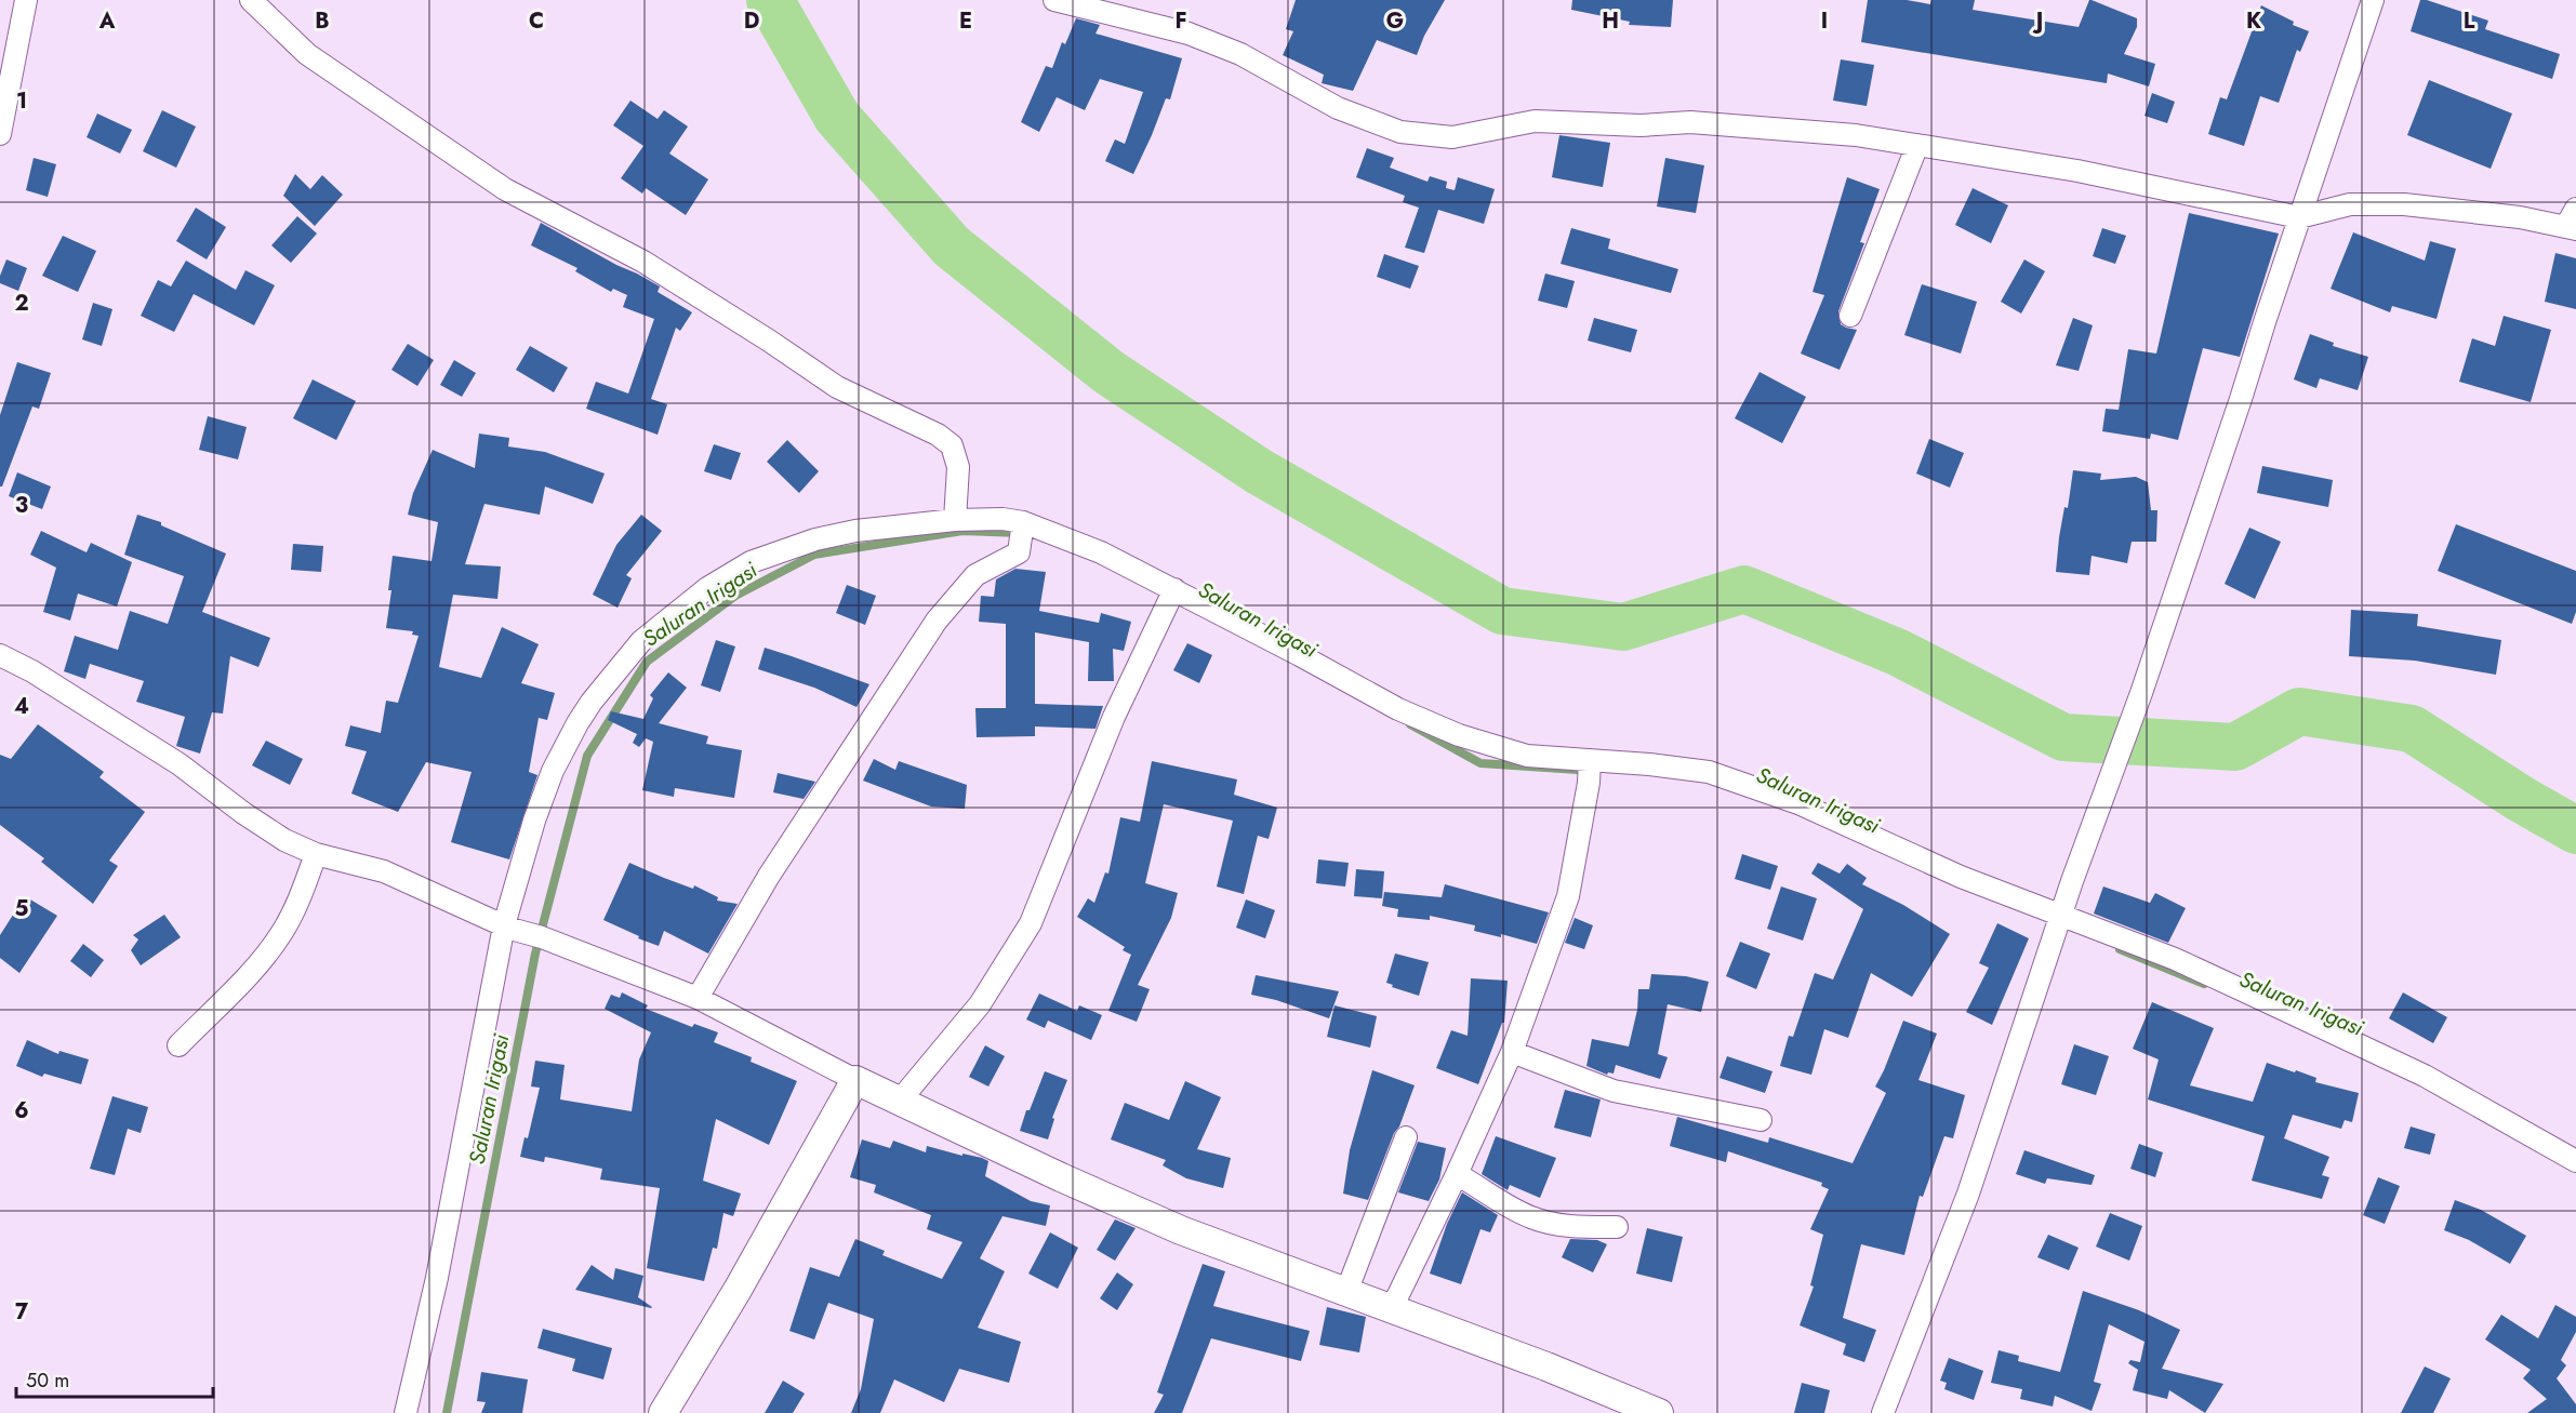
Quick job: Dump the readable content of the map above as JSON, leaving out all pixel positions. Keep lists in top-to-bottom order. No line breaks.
{"water":["Saluran Irigasi"],"scale_bar":"50 m","grid":{"columns":["A","B","C","D","E","F","G","H","I","J","K","L"],"rows":["1","2","3","4","5","6","7"]}}
